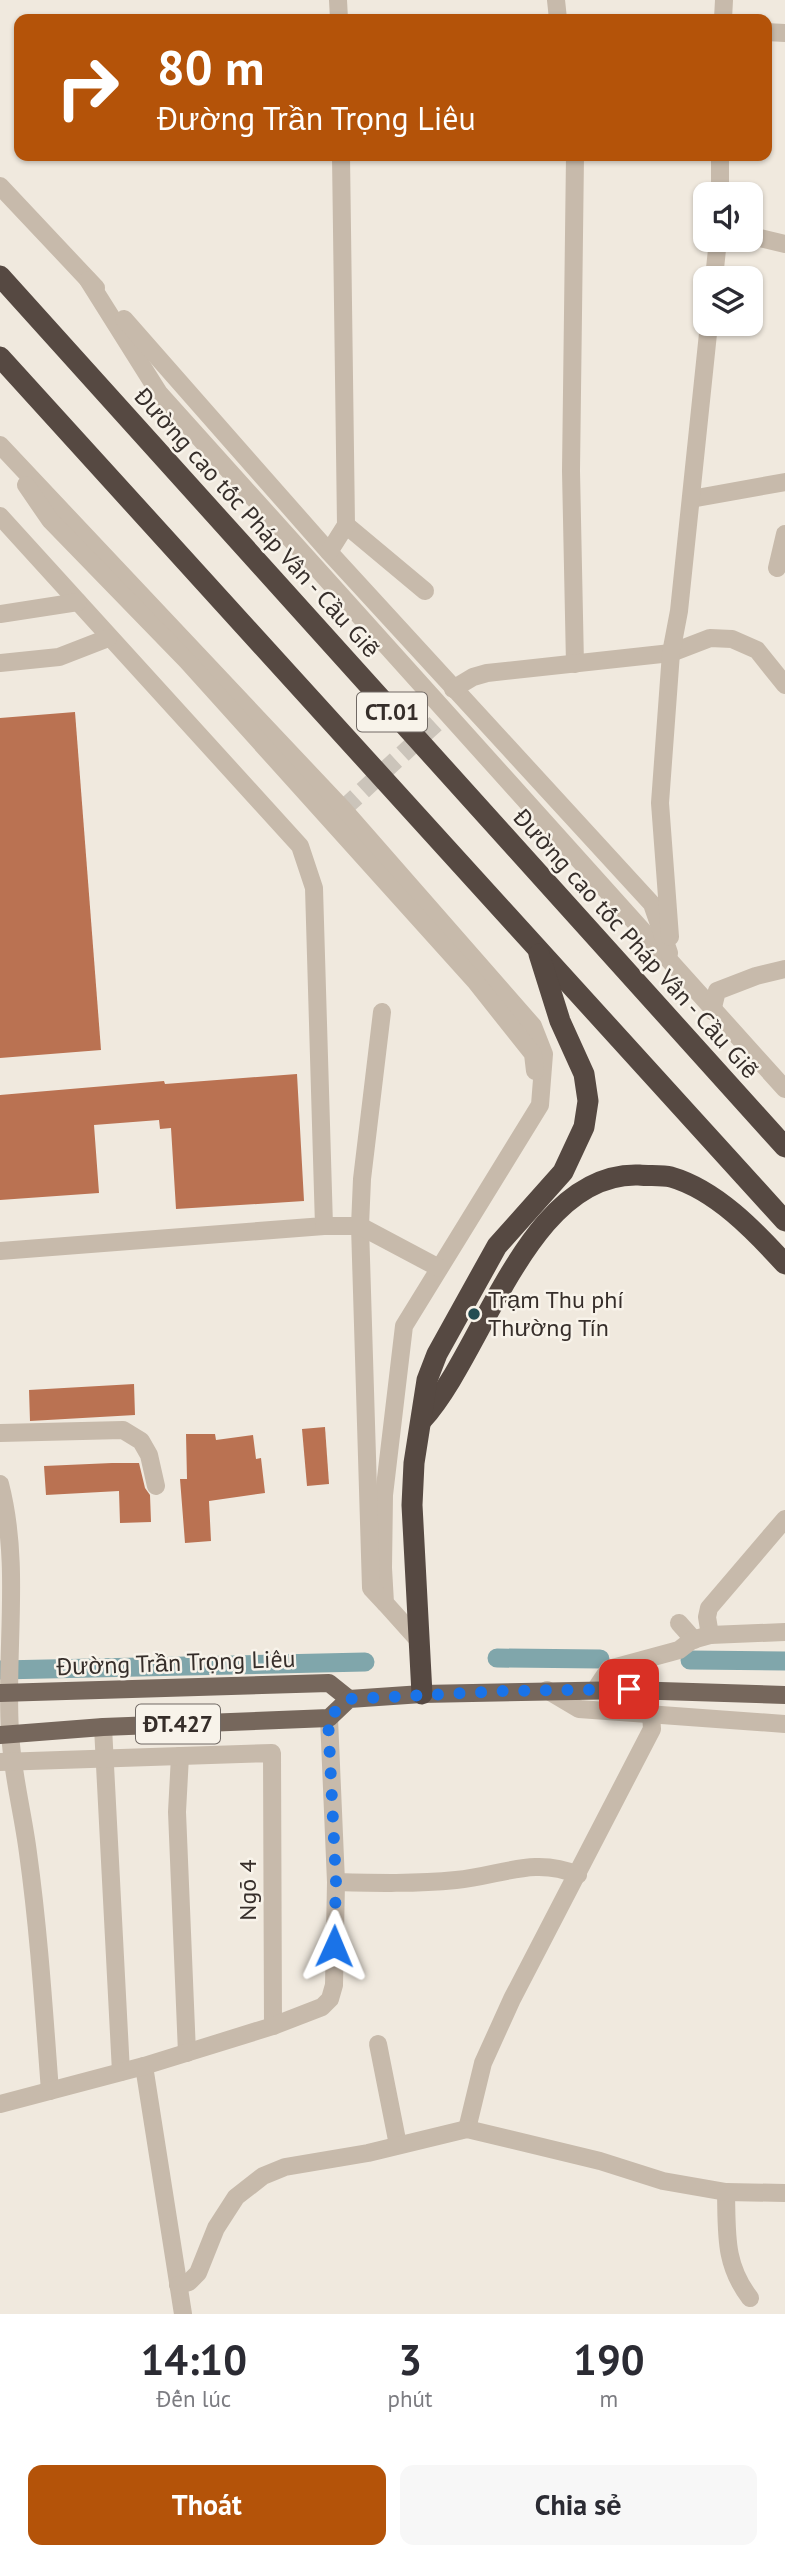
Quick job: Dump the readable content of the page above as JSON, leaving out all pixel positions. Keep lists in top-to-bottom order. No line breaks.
{"streets":{"highway":["Đường cao tốc Pháp Vân - Cầu Giẽ","CT.01"],"main road":["Đường Trần Trọng Liêu","ĐT.427"],"street":["Ngõ 4"]},"places":["Trạm Thu phí Thường Tín"],"page":{"turn":["80 m","Đường Trần Trọng Liêu"],"eta":["14:10","Đến lúc","3","phút","190","m"],"buttons":["Thoát","Chia sẻ"]}}
